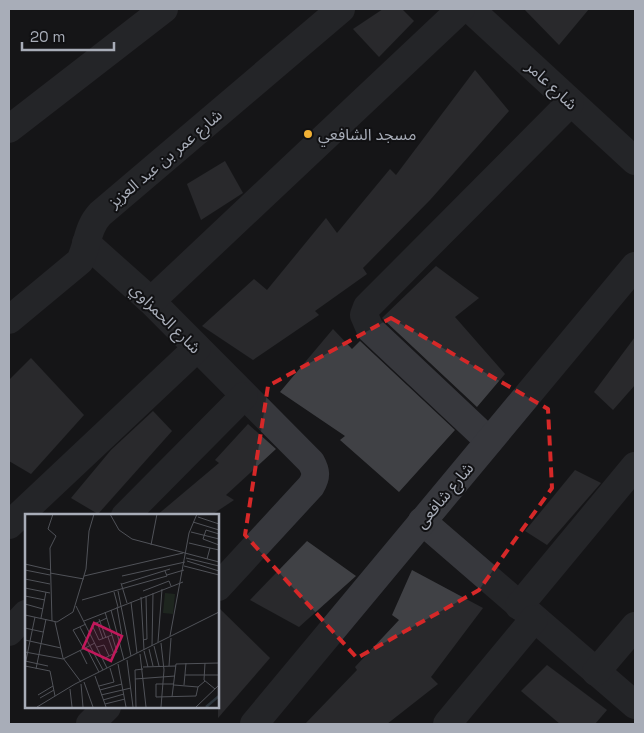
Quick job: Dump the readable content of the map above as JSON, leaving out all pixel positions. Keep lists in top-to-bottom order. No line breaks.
{"streets":{"street":["شارع عامر","شارع عمر بن عبد العزيز","شارع الحمزاوي","شارع شافعى"]},"crossings":[["شارع عمر بن عبد العزيز","شارع الحمزاوي"]],"places":["مسجد الشافعي"],"scale_bar":"20 m"}
